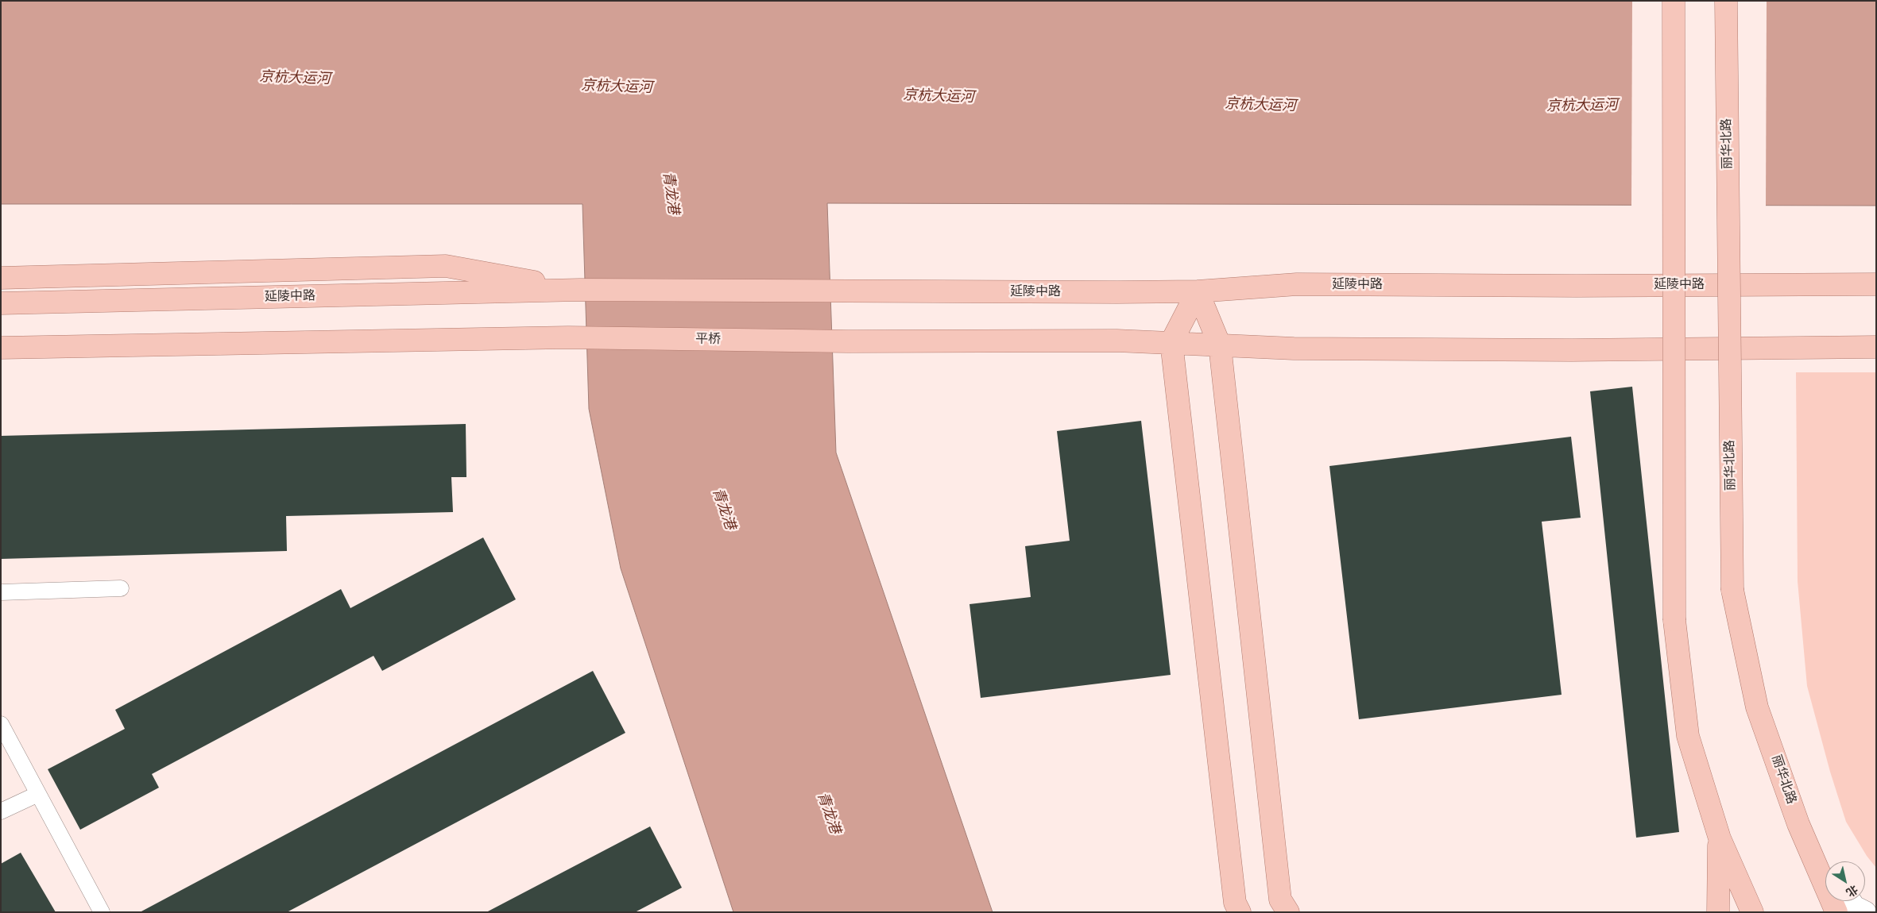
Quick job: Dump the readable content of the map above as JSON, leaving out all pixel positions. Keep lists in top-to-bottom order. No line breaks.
{"streets":{"main road":["丽华北路","延陵中路","平桥"]},"water":["京杭大运河","青龙港"],"north":"bottom right"}
